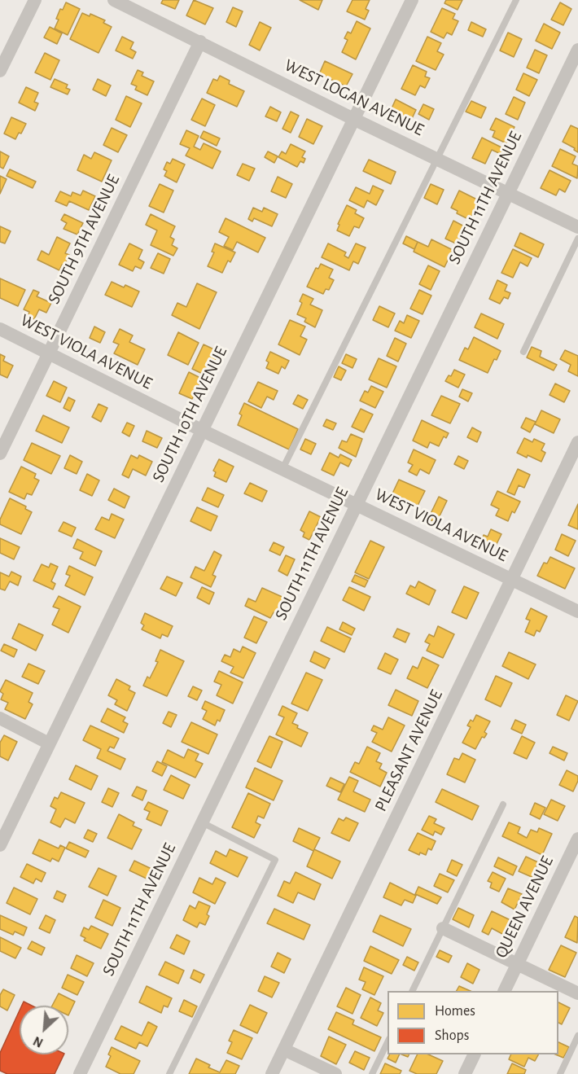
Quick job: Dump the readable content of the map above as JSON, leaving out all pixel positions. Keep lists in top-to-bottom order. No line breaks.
{"streets":{"street":["WEST LOGAN AVENUE","SOUTH 11TH AVENUE","SOUTH 9TH AVENUE","WEST VIOLA AVENUE","SOUTH 10TH AVENUE","PLEASANT AVENUE","QUEEN AVENUE"]},"crossings":[["WEST LOGAN AVENUE","SOUTH 11TH AVENUE"],["WEST LOGAN AVENUE","SOUTH 9TH AVENUE"],["WEST LOGAN AVENUE","SOUTH 10TH AVENUE"],["SOUTH 11TH AVENUE","WEST VIOLA AVENUE"],["SOUTH 9TH AVENUE","WEST VIOLA AVENUE"],["WEST VIOLA AVENUE","SOUTH 10TH AVENUE"],["WEST VIOLA AVENUE","PLEASANT AVENUE"]],"legend":["Homes","Shops"],"north":"bottom left"}
